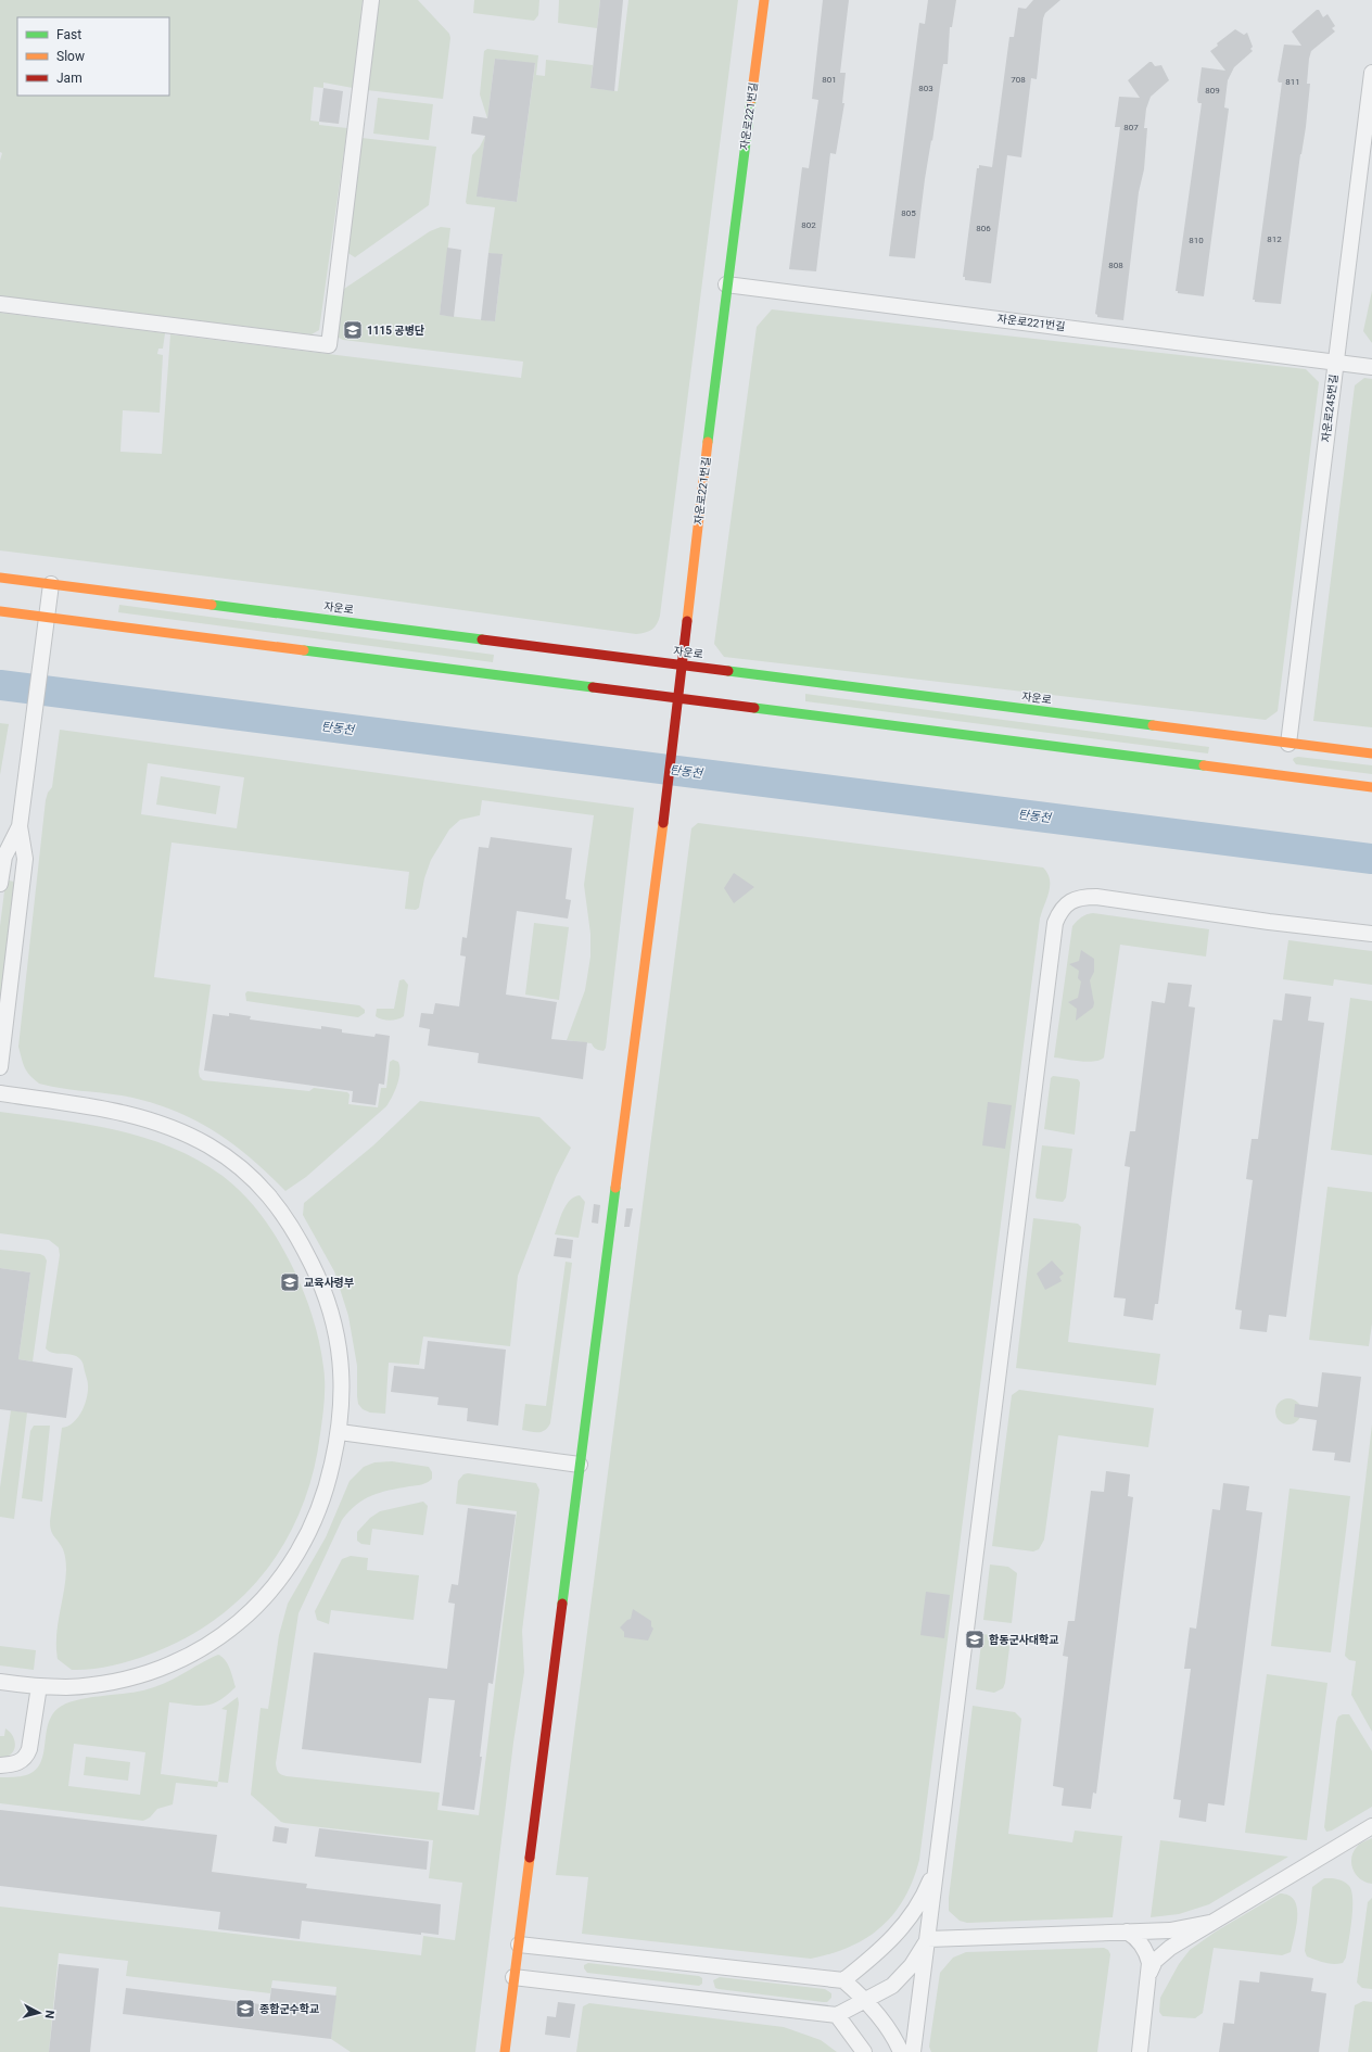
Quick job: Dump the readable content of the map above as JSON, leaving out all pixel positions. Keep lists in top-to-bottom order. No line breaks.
{"streets":{"street":["자운로221번길","자운로245번길","자운로"]},"crossings":[["자운로221번길","자운로245번길"],["자운로221번길","자운로"],["자운로245번길","자운로"]],"water":["탄동천"],"places":{"school or university":["1115 공병단","교육사령부","합동군사대학교","종합군수학교"]},"house_numbers":["801","708","811","803","809","807","805","802","806","812","810","808"],"legend":["Fast","Slow","Jam"],"north":"right"}
